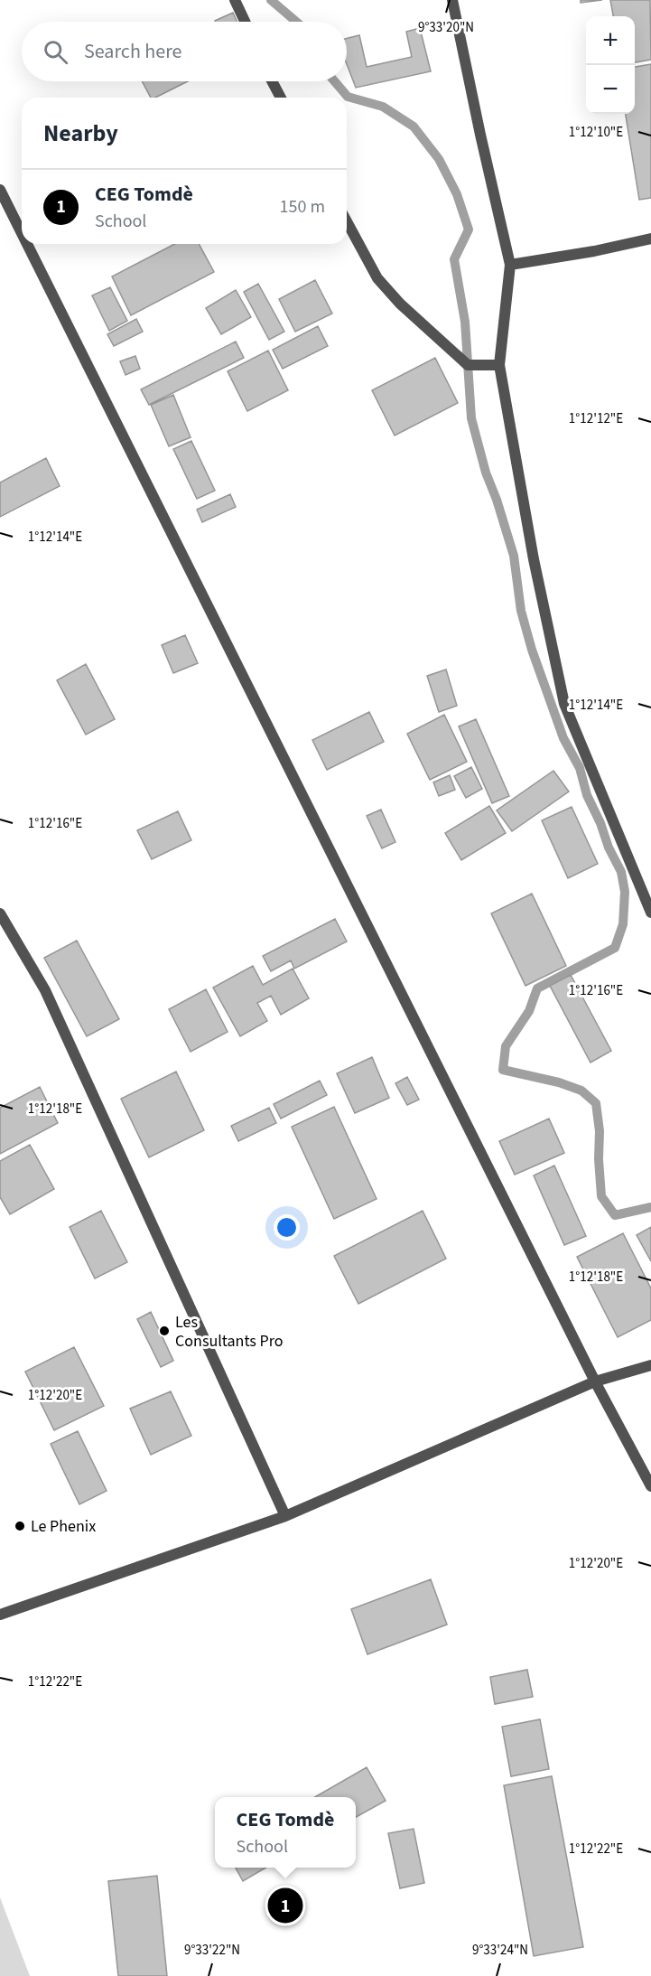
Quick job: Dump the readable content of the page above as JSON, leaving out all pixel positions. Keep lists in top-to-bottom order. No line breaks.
{"places":["Les Consultants Pro","Le Phenix"],"page":{"map_buttons":["+","−"],"search":"Search here","heading":"Nearby","list":[{"mark":"1","name":"CEG Tomdè","note":"School","value":"150 m"}],"popup":["CEG Tomdè","School"],"pins":"1"},"coordinates":["9°33'20\"N","1°12'10\"E","1°12'12\"E","1°12'14\"E","1°12'16\"E","1°12'18\"E","1°12'20\"E","1°12'22\"E","9°33'22\"N","9°33'24\"N"]}
